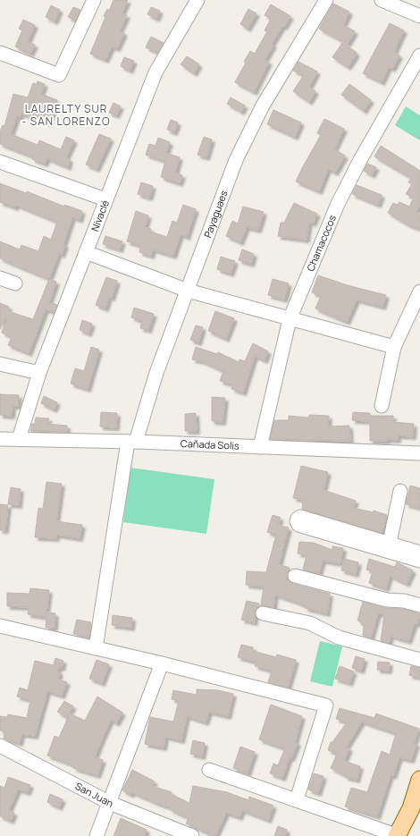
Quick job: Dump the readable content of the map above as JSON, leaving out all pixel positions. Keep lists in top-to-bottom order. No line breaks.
{"streets":{"street":["Payaguaes","Nivaclé","Chamacocos","Cañada Solis","San Juan"]},"crossings":[["Payaguaes","Cañada Solis"],["Nivaclé","Cañada Solis"],["Chamacocos","Cañada Solis"]],"districts":["LAURELTY SUR - SAN LORENZO"]}
